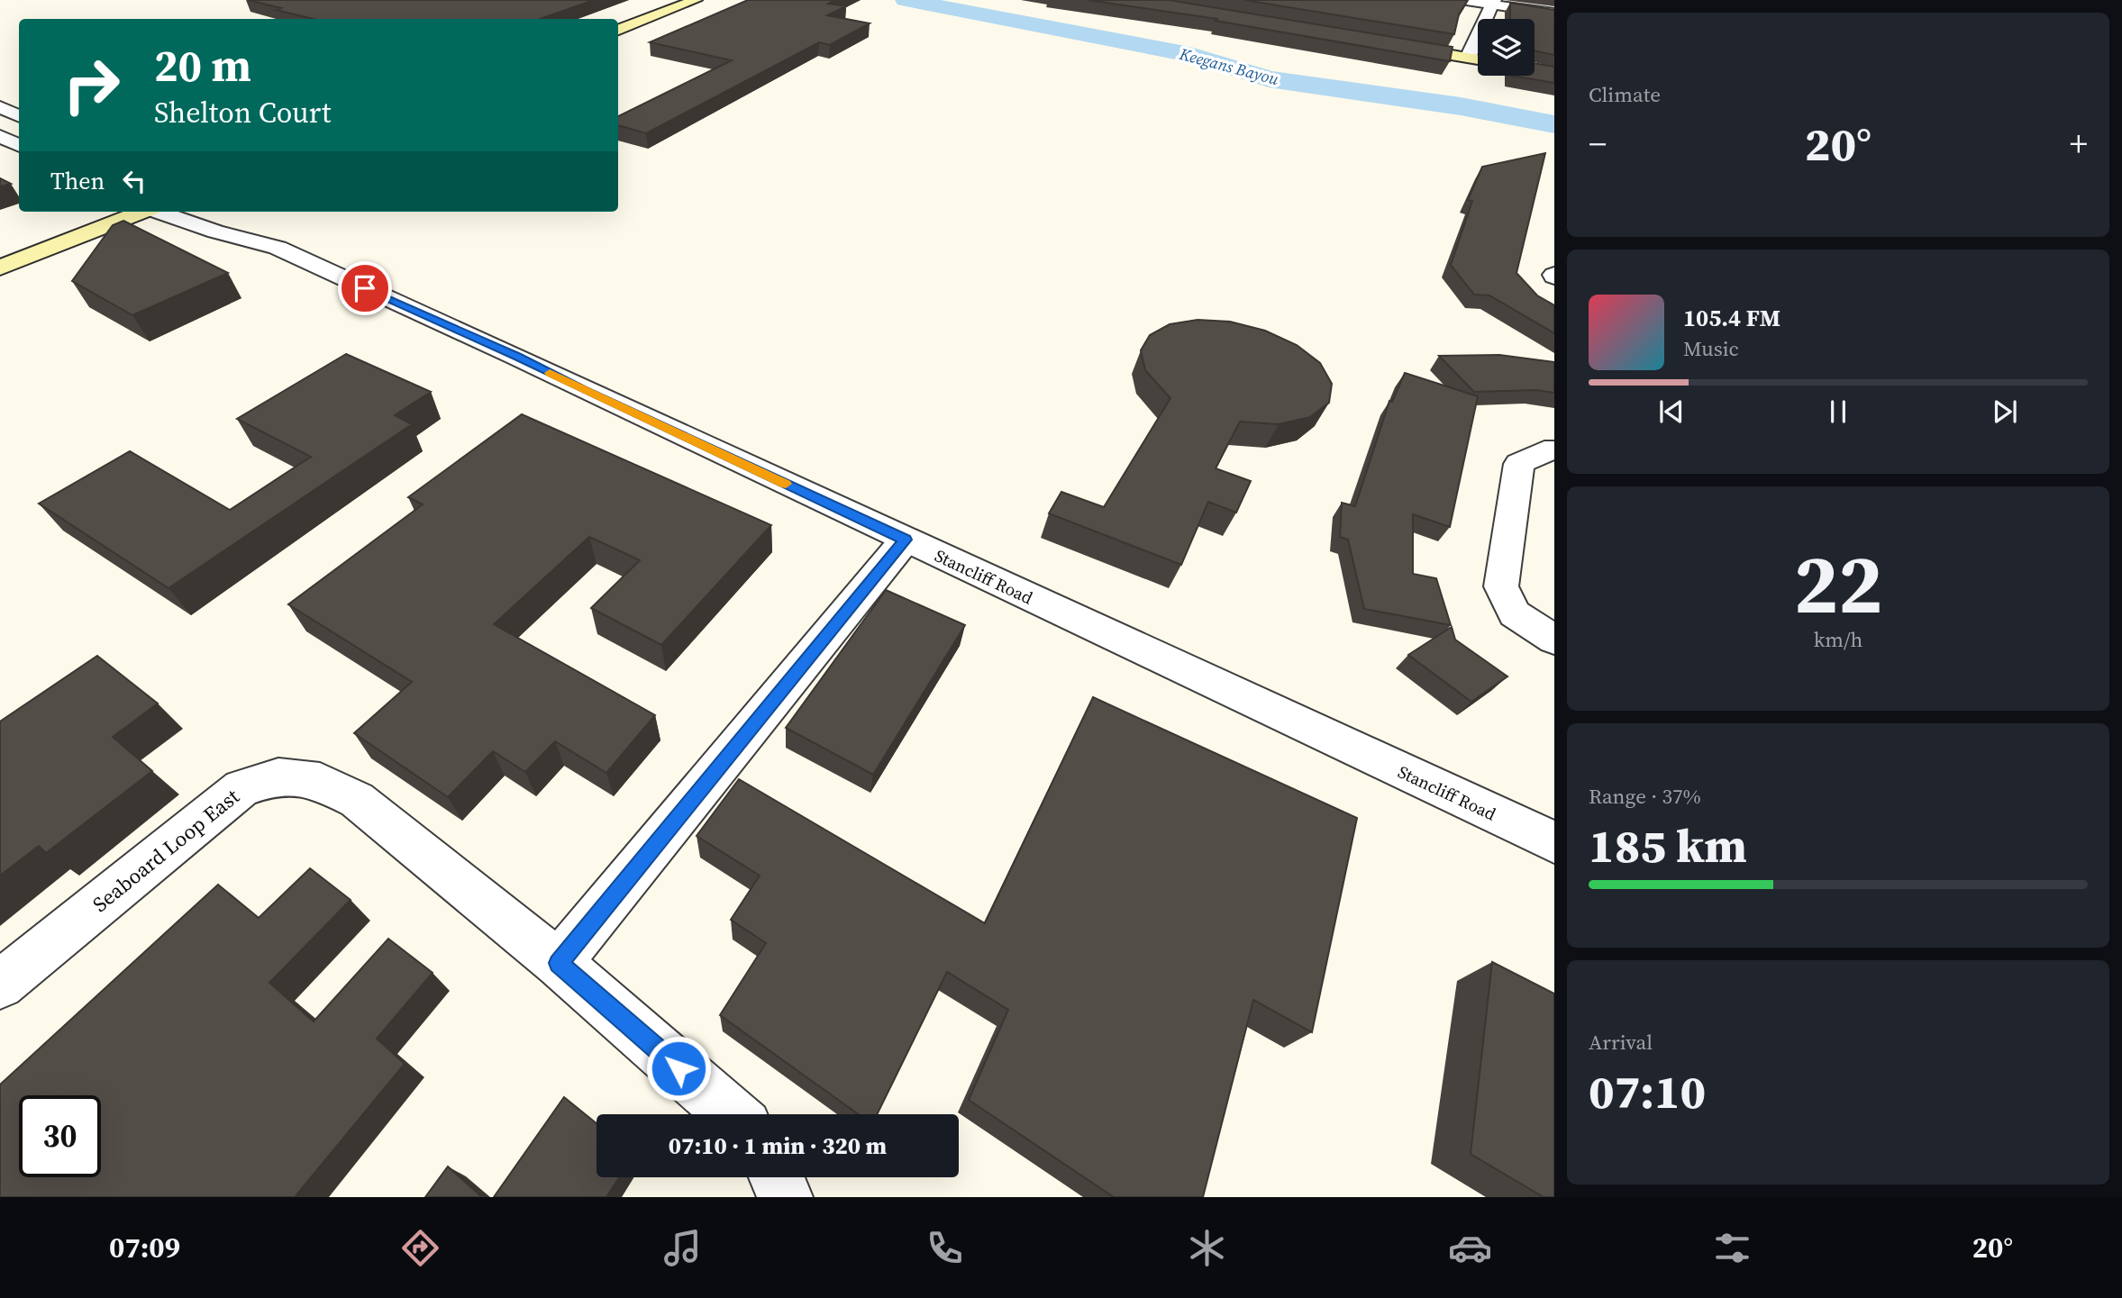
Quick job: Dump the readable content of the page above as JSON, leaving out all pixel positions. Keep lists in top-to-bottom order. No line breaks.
{"streets":{"street":["Stancliff Road","Seaboard Loop East"]},"water":["Keegans Bayou"],"page":{"tile":["Climate",["22","km/h"],["Range · 37%","185 km"],["Arrival","07:10"]],"turn":["20 m","Shelton Court"],"heat":["−","20°","+"],"then":"Then","song":["105.4 FM","Music"],"limit":"30","trip":"07:10 · 1 min · 320 m","tabs":["07:09","20°"]}}
